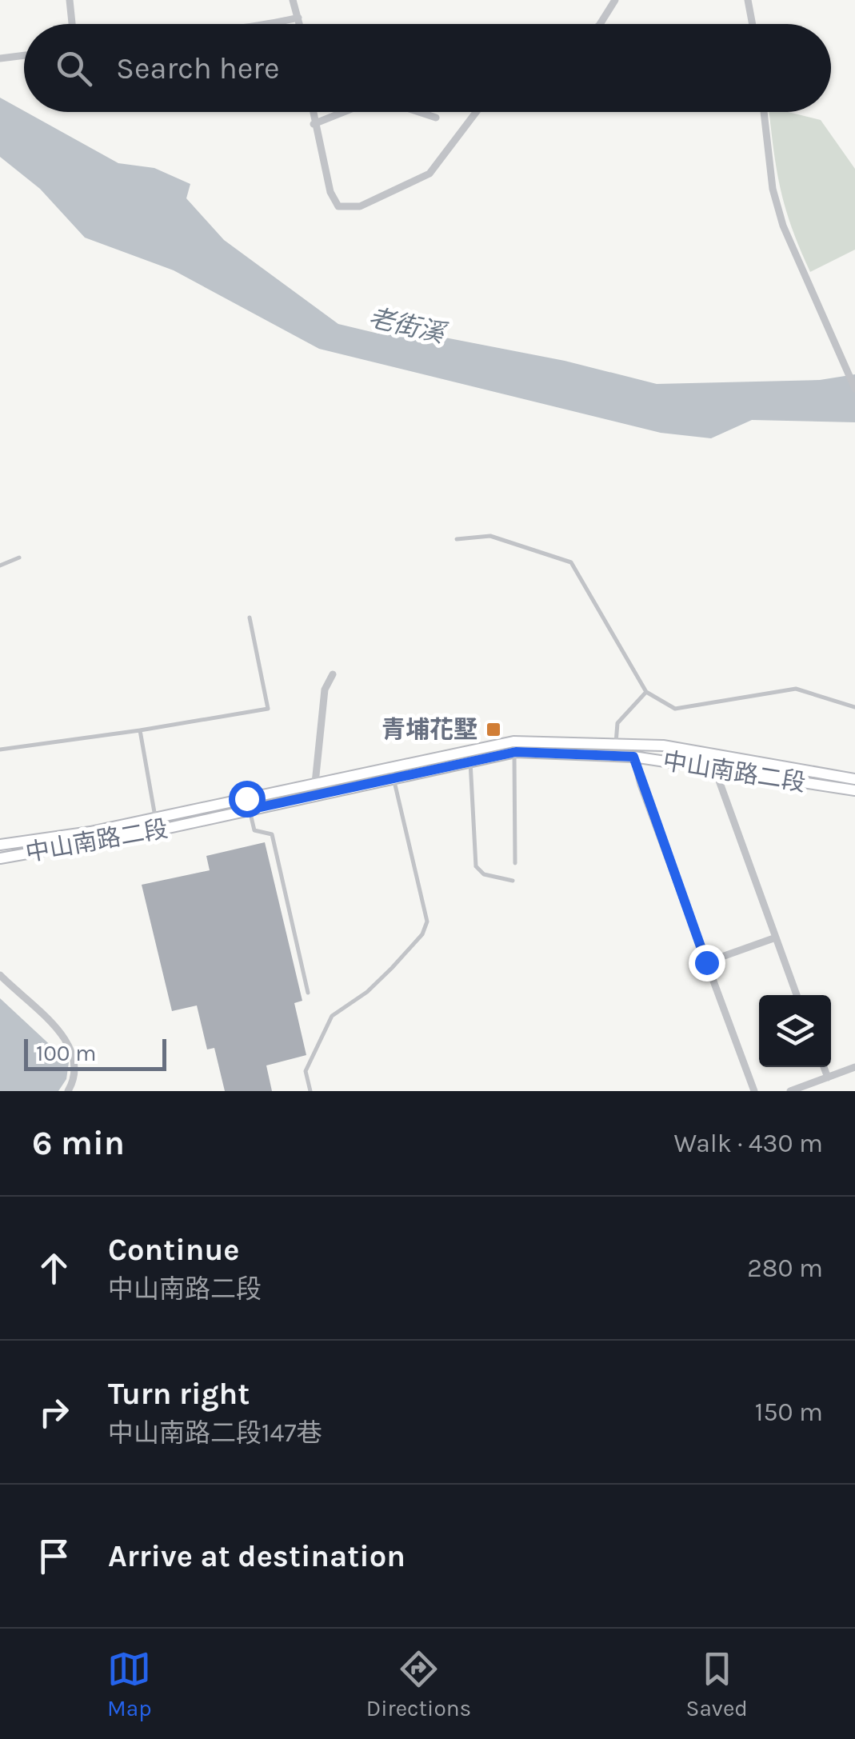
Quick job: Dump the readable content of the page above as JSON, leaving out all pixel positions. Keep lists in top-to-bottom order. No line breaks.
{"streets":{"main road":["中山南路二段"]},"water":["老街溪"],"places":{"transit":["青埔花墅"]},"scale_bar":"100 m","page":{"search":"Search here","scale":"100 m","heading":["6 min","Walk · 430 m"],"list":[["Continue","中山南路二段","280 m"],["Turn right","中山南路二段147巷","150 m"],"Arrive at destination"],"nav":["Map","Directions","Saved"]}}
